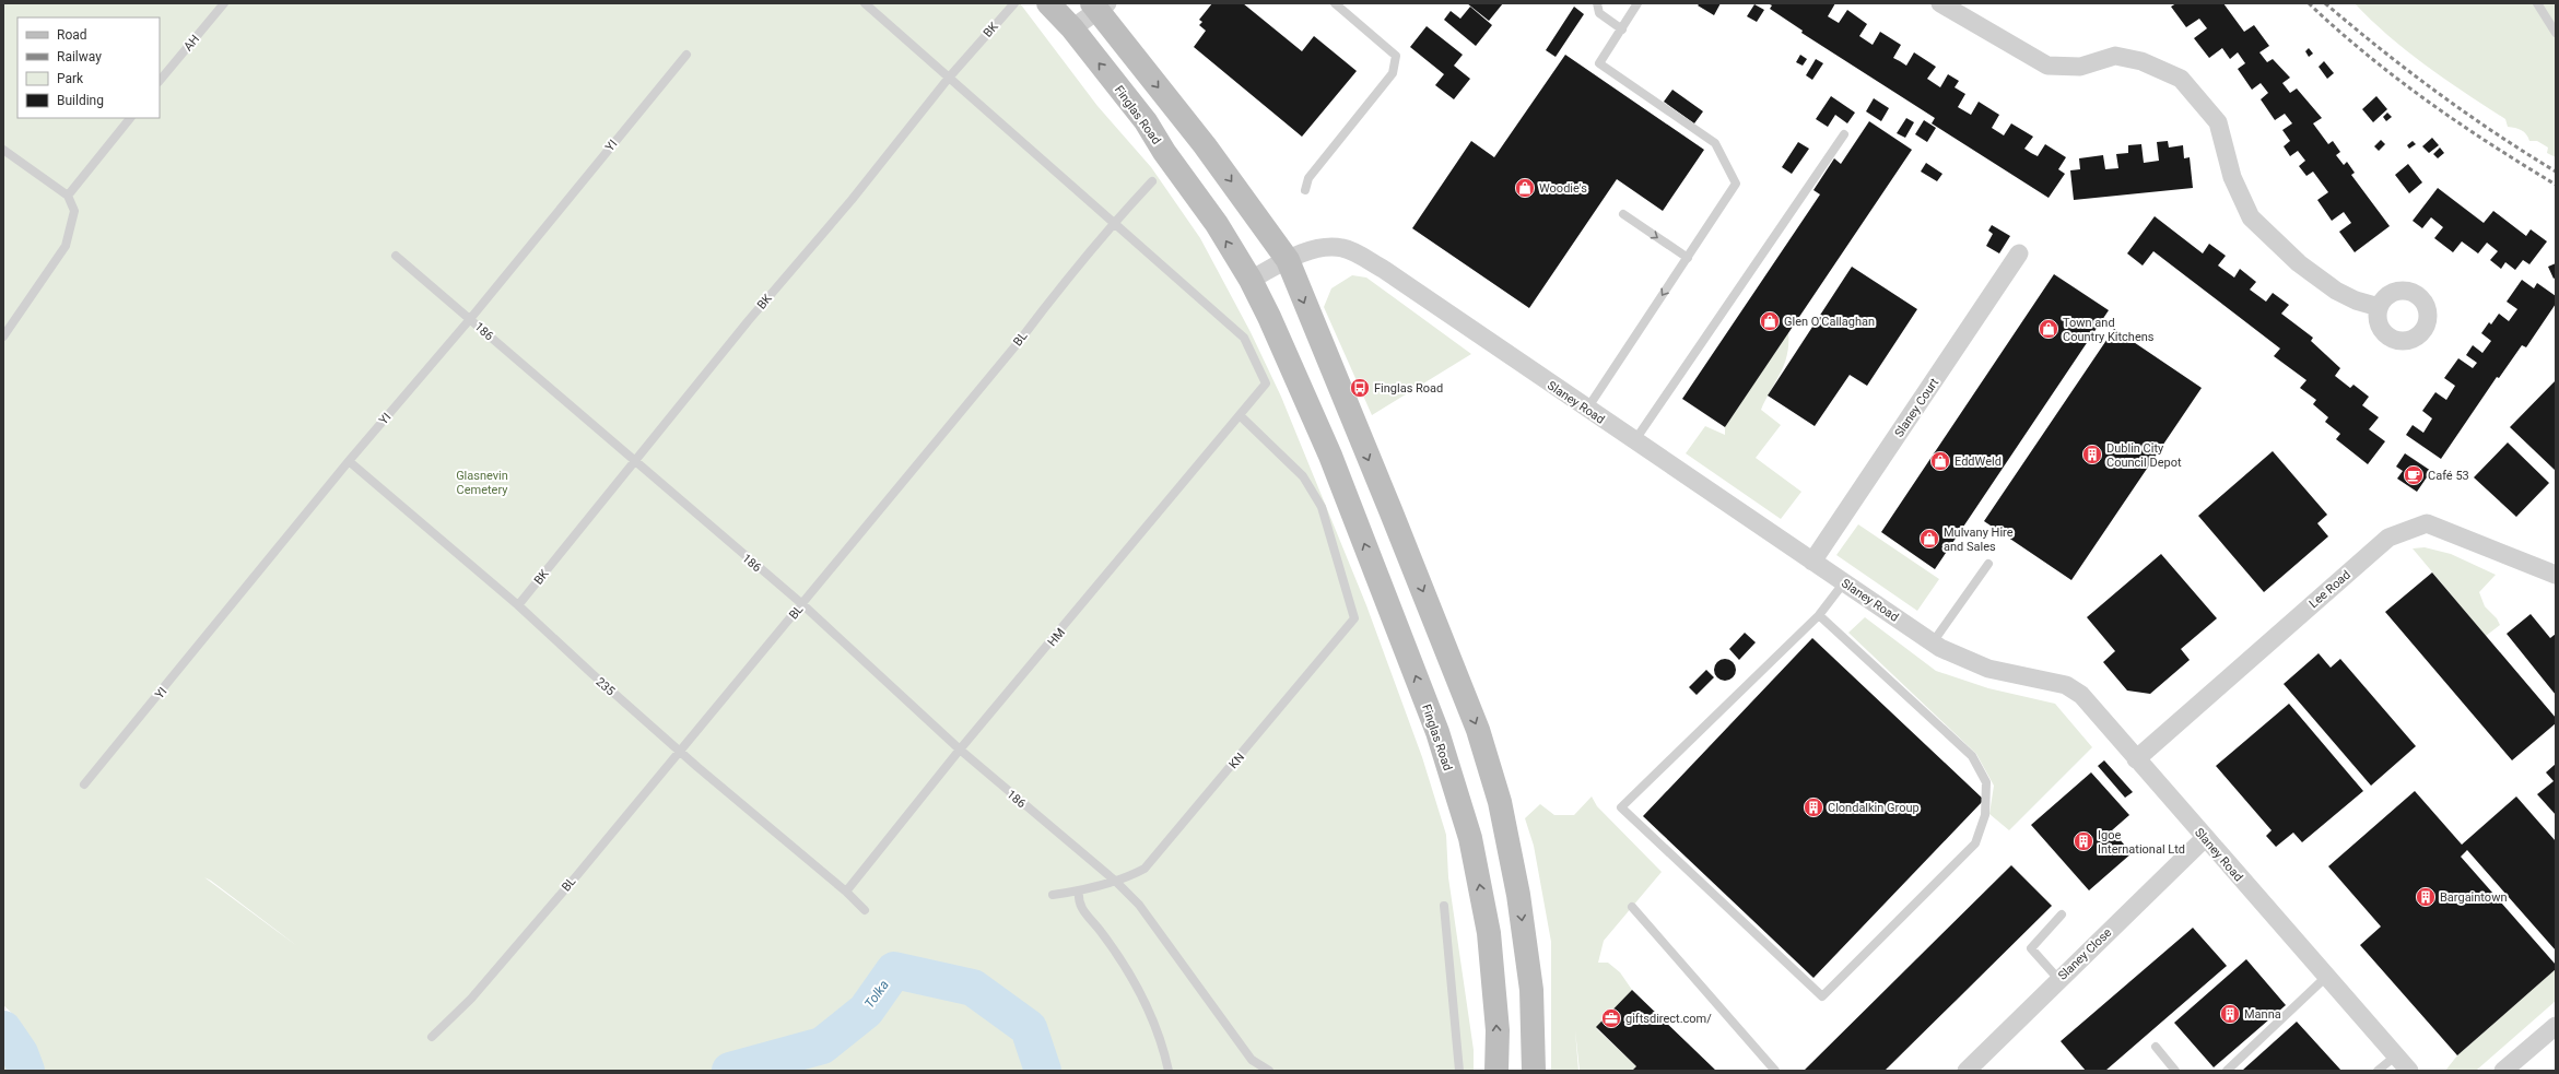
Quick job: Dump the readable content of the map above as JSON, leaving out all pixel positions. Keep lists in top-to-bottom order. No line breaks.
{"streets":{"main road":["Finglas Road"],"street":["Slaney Road","Slaney Court","Lee Road","Slaney Close"],"lane":["BK","AH","YI","186","BL","HM","235","KN"]},"crossings":[["BK","186"],["BK","235"],["Finglas Road","Slaney Road"],["YI","186"],["YI","235"],["186","BL"],["186","HM"],["186","KN"],["BL","HM"],["BL","235"],["Slaney Road","Slaney Court"],["Slaney Road","Lee Road"],["Slaney Road","Slaney Close"],["HM","235"],["HM","KN"]],"water":["Tolka"],"parks":["Glasnevin Cemetery"],"places":{"shop":["Woodie's","Glen O'Callaghan","Town and Country Kitchens","EddWeld","Mulvany Hire and Sales"],"bus stop":["Finglas Road"],"building":["Dublin City Council Depot","Clondalkin Group","Igoe International Ltd","Bargaintown","Manna"],"cafe":["Café 53"],"office":["giftsdirect.com/"]},"legend":["Road","Railway","Park","Building"]}
